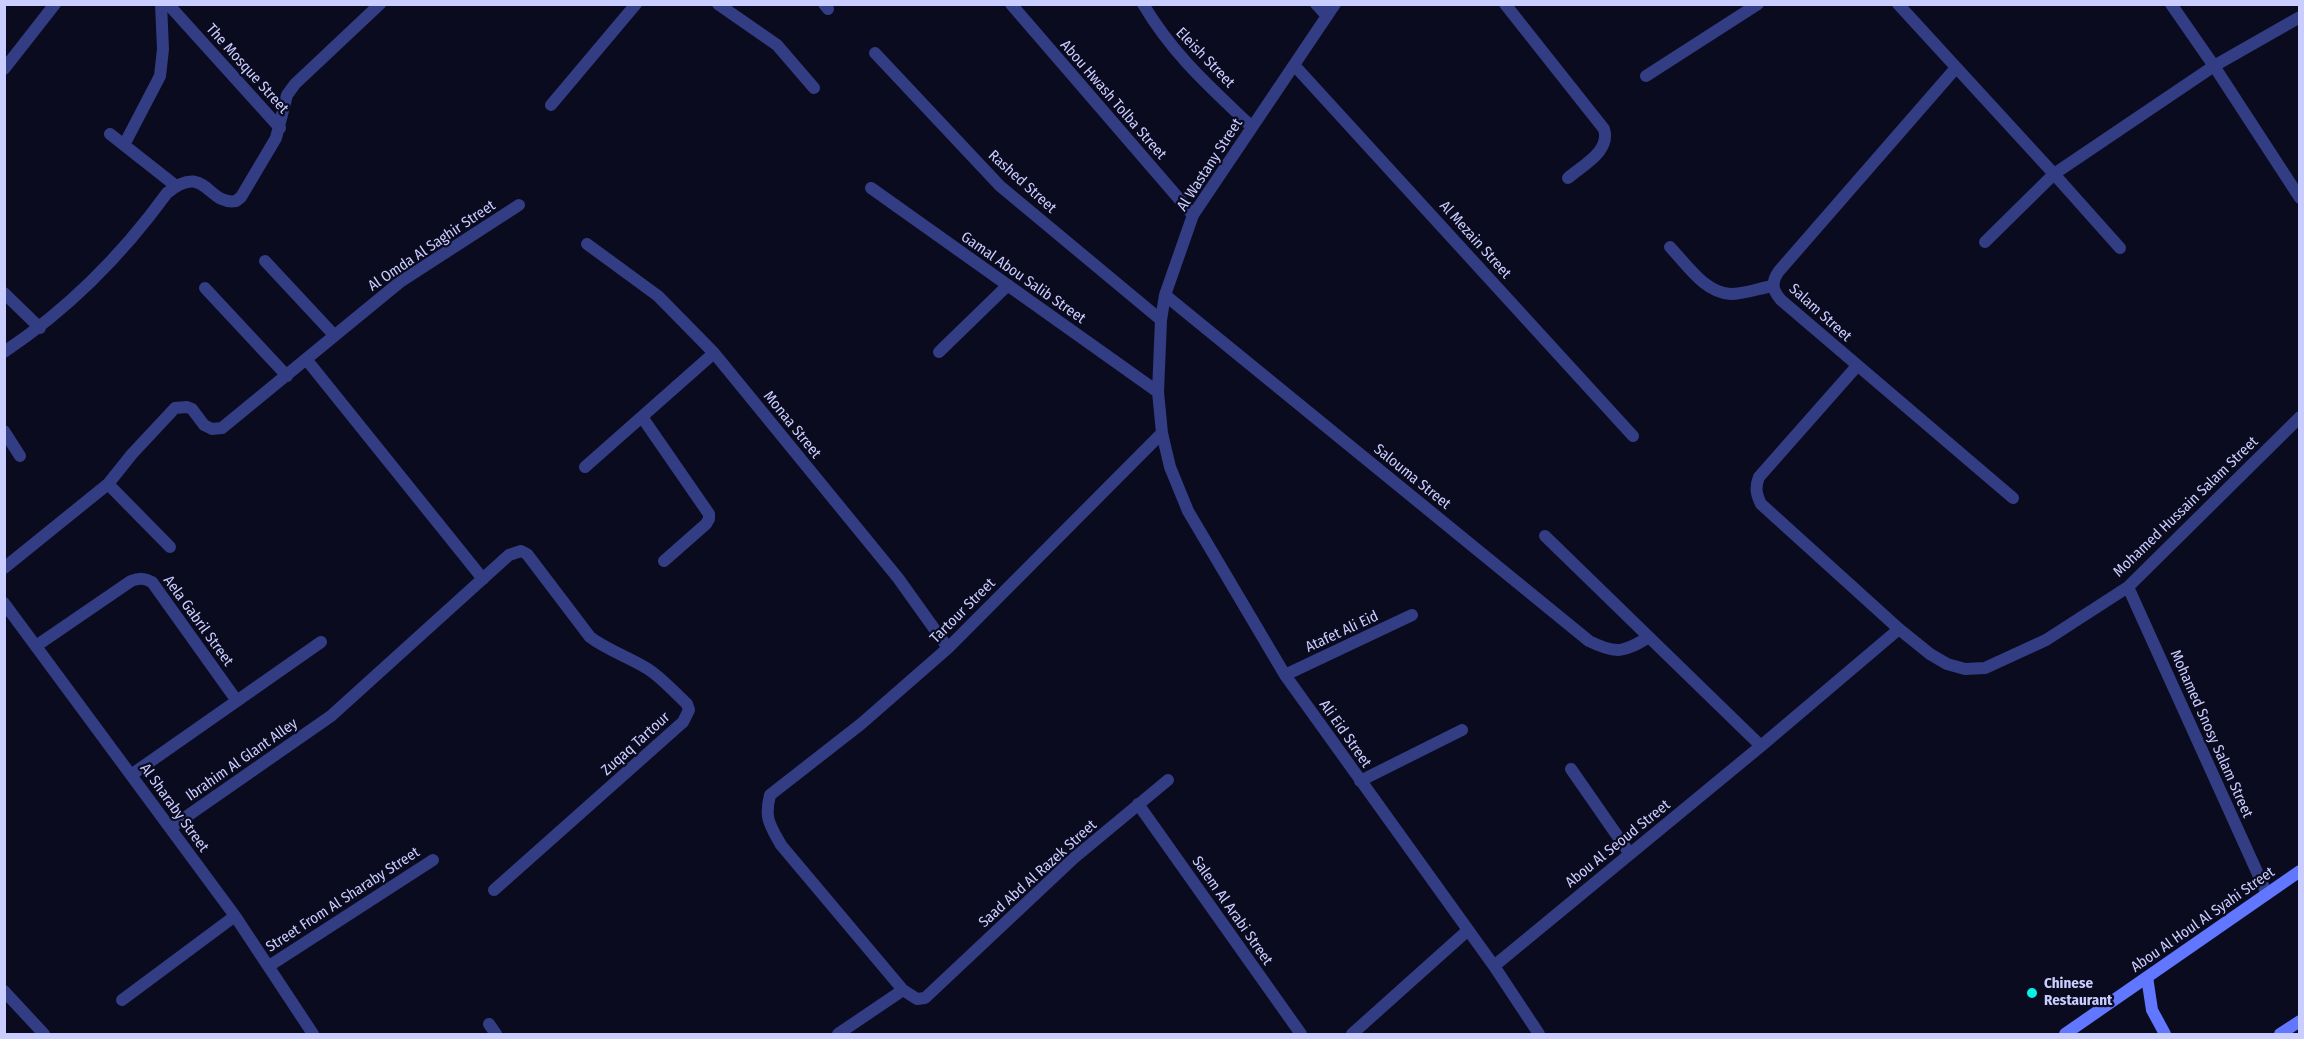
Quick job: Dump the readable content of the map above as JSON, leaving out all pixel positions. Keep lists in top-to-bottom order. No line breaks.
{"streets":{"main road":["Abou Al Houl Al Syahi Street"],"street":["Eleish Street","The Mosque Street","Abou Hwash Tolba Street","Al Wastany Street","Rashed Street","Al Mezain Street","Al Omda Al Saghir Street","Gamal Abou Salib Street","Salam Street","Monaa Street","Salouma Street","Mohamed Hussain Salam Street","Tartour Street","Aela Gabril Street","Atafet Ali Eid","Ali Eid Street","Mohamed Snosy Salam Street","Zuqaq Tartour","Ibrahim Al Glant Alley","Al Sharaby Street","Abou Al Seoud Street","Saad Abd Al Razek Street","Street From Al Sharaby Street","Salem Al Arabi Street"]},"crossings":[["Eleish Street","Al Wastany Street"],["Abou Hwash Tolba Street","Al Wastany Street"],["Al Wastany Street","Rashed Street"],["Al Wastany Street","Al Mezain Street"],["Al Wastany Street","Gamal Abou Salib Street"],["Al Wastany Street","Salouma Street"],["Al Wastany Street","Tartour Street"],["Al Wastany Street","Ali Eid Street"],["Salam Street","Mohamed Hussain Salam Street"],["Monaa Street","Tartour Street"],["Mohamed Hussain Salam Street","Mohamed Snosy Salam Street"],["Mohamed Hussain Salam Street","Abou Al Seoud Street"],["Tartour Street","Ali Eid Street"],["Tartour Street","Saad Abd Al Razek Street"],["Aela Gabril Street","Al Sharaby Street"],["Atafet Ali Eid","Ali Eid Street"],["Ali Eid Street","Abou Al Seoud Street"],["Mohamed Snosy Salam Street","Abou Al Houl Al Syahi Street"],["Zuqaq Tartour","Ibrahim Al Glant Alley"],["Ibrahim Al Glant Alley","Al Sharaby Street"],["Al Sharaby Street","Street From Al Sharaby Street"],["Saad Abd Al Razek Street","Salem Al Arabi Street"]],"places":["Chinese Restaurant"]}
